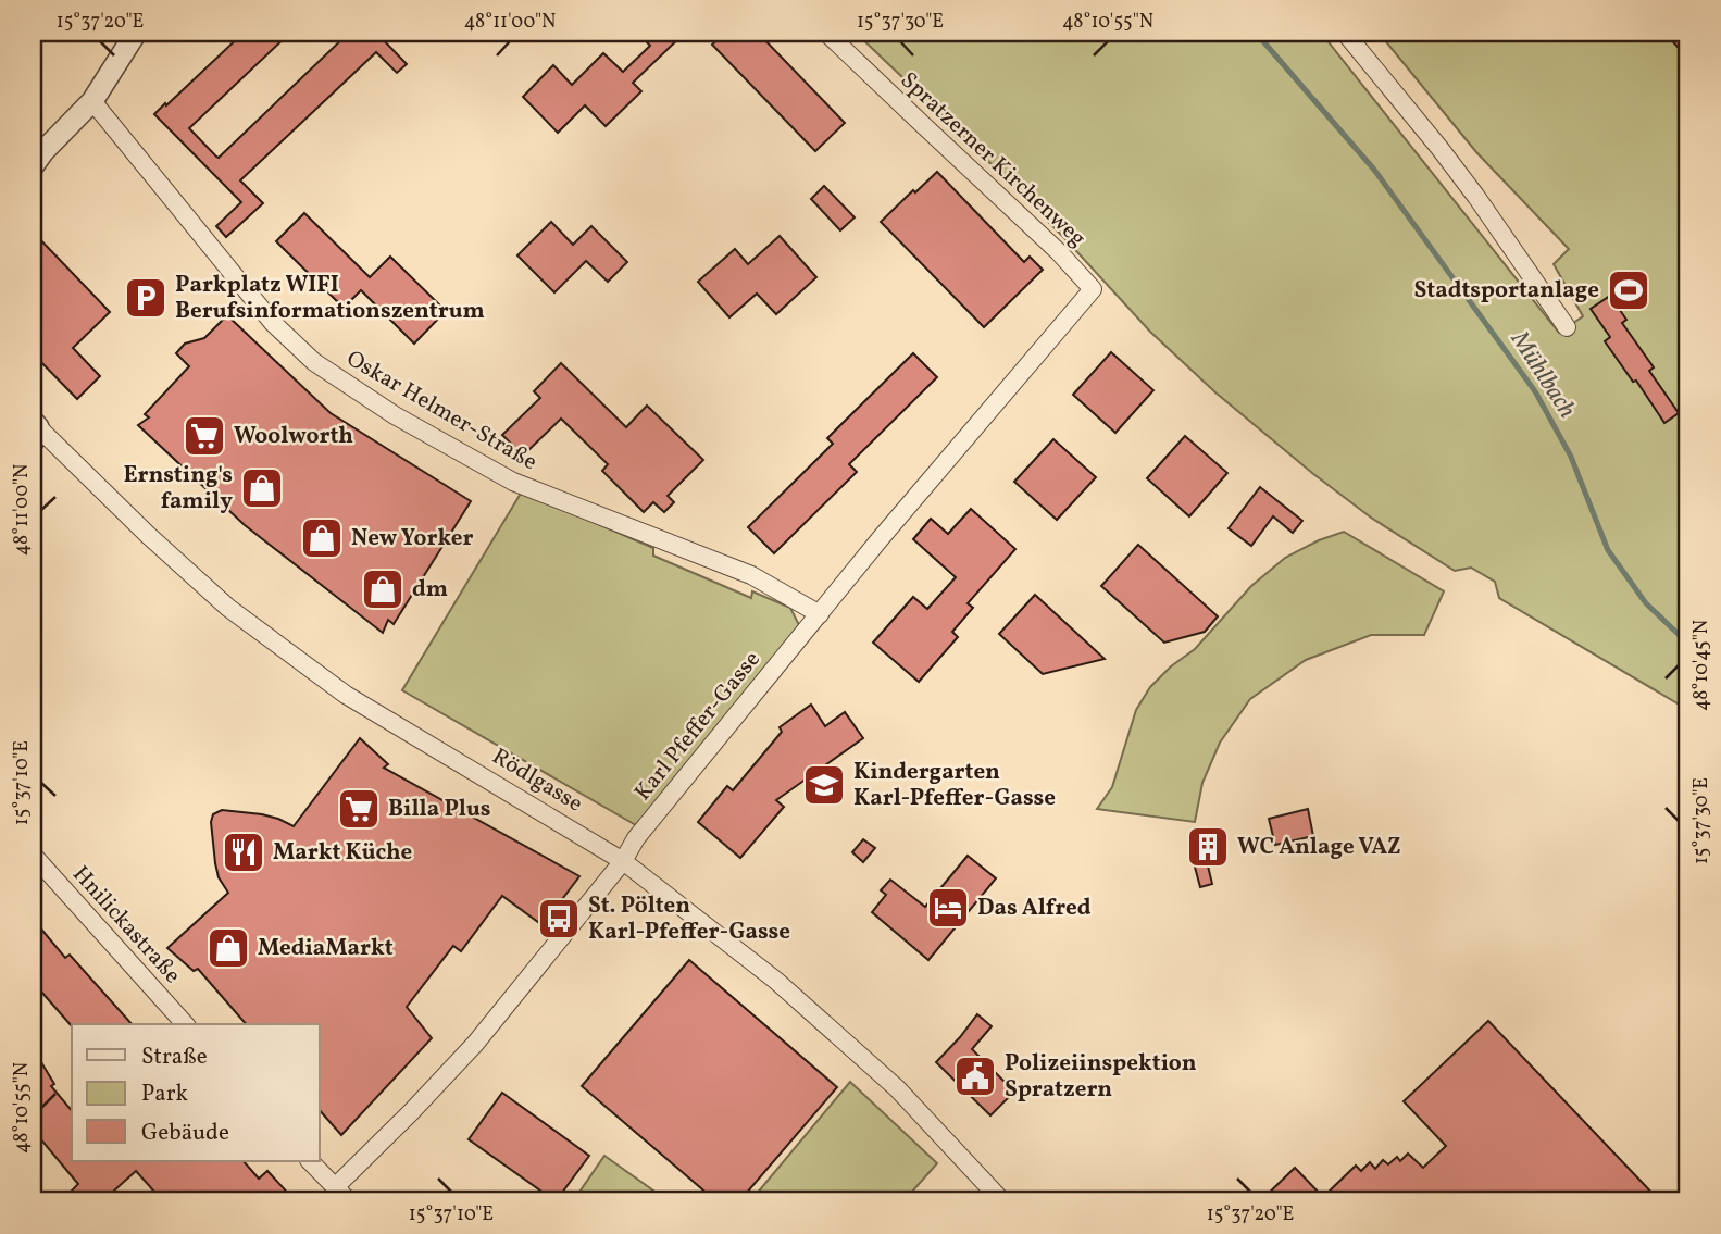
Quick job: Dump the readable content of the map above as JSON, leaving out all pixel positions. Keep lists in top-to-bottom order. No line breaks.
{"streets":{"street":["Spratzerner Kirchenweg","Oskar Helmer-Straße","Karl Pfeffer-Gasse","Rödlgasse","Hnilickastraße"]},"crossings":[["Spratzerner Kirchenweg","Karl Pfeffer-Gasse"],["Oskar Helmer-Straße","Karl Pfeffer-Gasse"],["Karl Pfeffer-Gasse","Rödlgasse"]],"water":["Mühlbach"],"places":{"sports":["Stadtsportanlage"],"parking":["Parkplatz WIFI Berufsinformationszentrum"],"supermarket":["Woolworth","Billa Plus"],"shop":["Ernsting's family","New Yorker","dm","MediaMarkt"],"school or university":["Kindergarten Karl-Pfeffer-Gasse"],"building":["WC Anlage VAZ"],"restaurant":["Markt Küche"],"hotel":["Das Alfred"],"bus stop":["St. Pölten Karl-Pfeffer-Gasse"],"public building":["Polizeiinspektion Spratzern"]},"legend":["Straße","Park","Gebäude"],"coordinates":["15°37'20\"E","48°11'00\"N","15°37'30\"E","48°10'55\"N","48°10'45\"N","15°37'10\"E"]}
